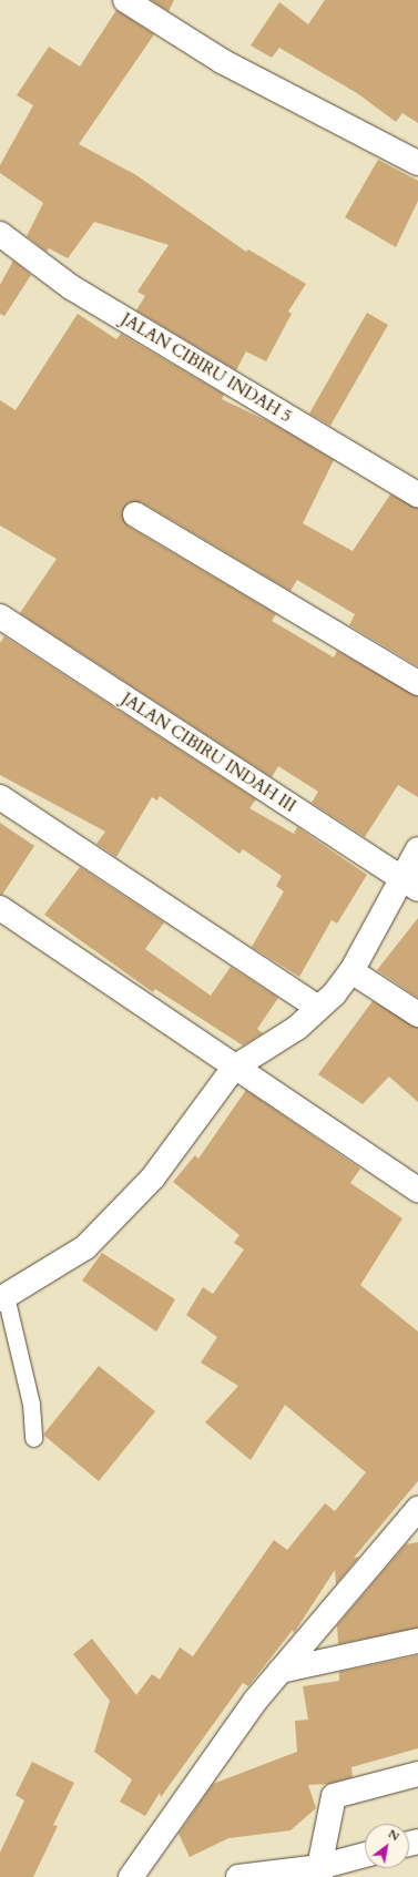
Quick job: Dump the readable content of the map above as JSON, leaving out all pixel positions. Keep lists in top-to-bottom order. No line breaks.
{"streets":{"street":["JALAN CIBIRU INDAH 5","JALAN CIBIRU INDAH III"]},"north":"top right"}
